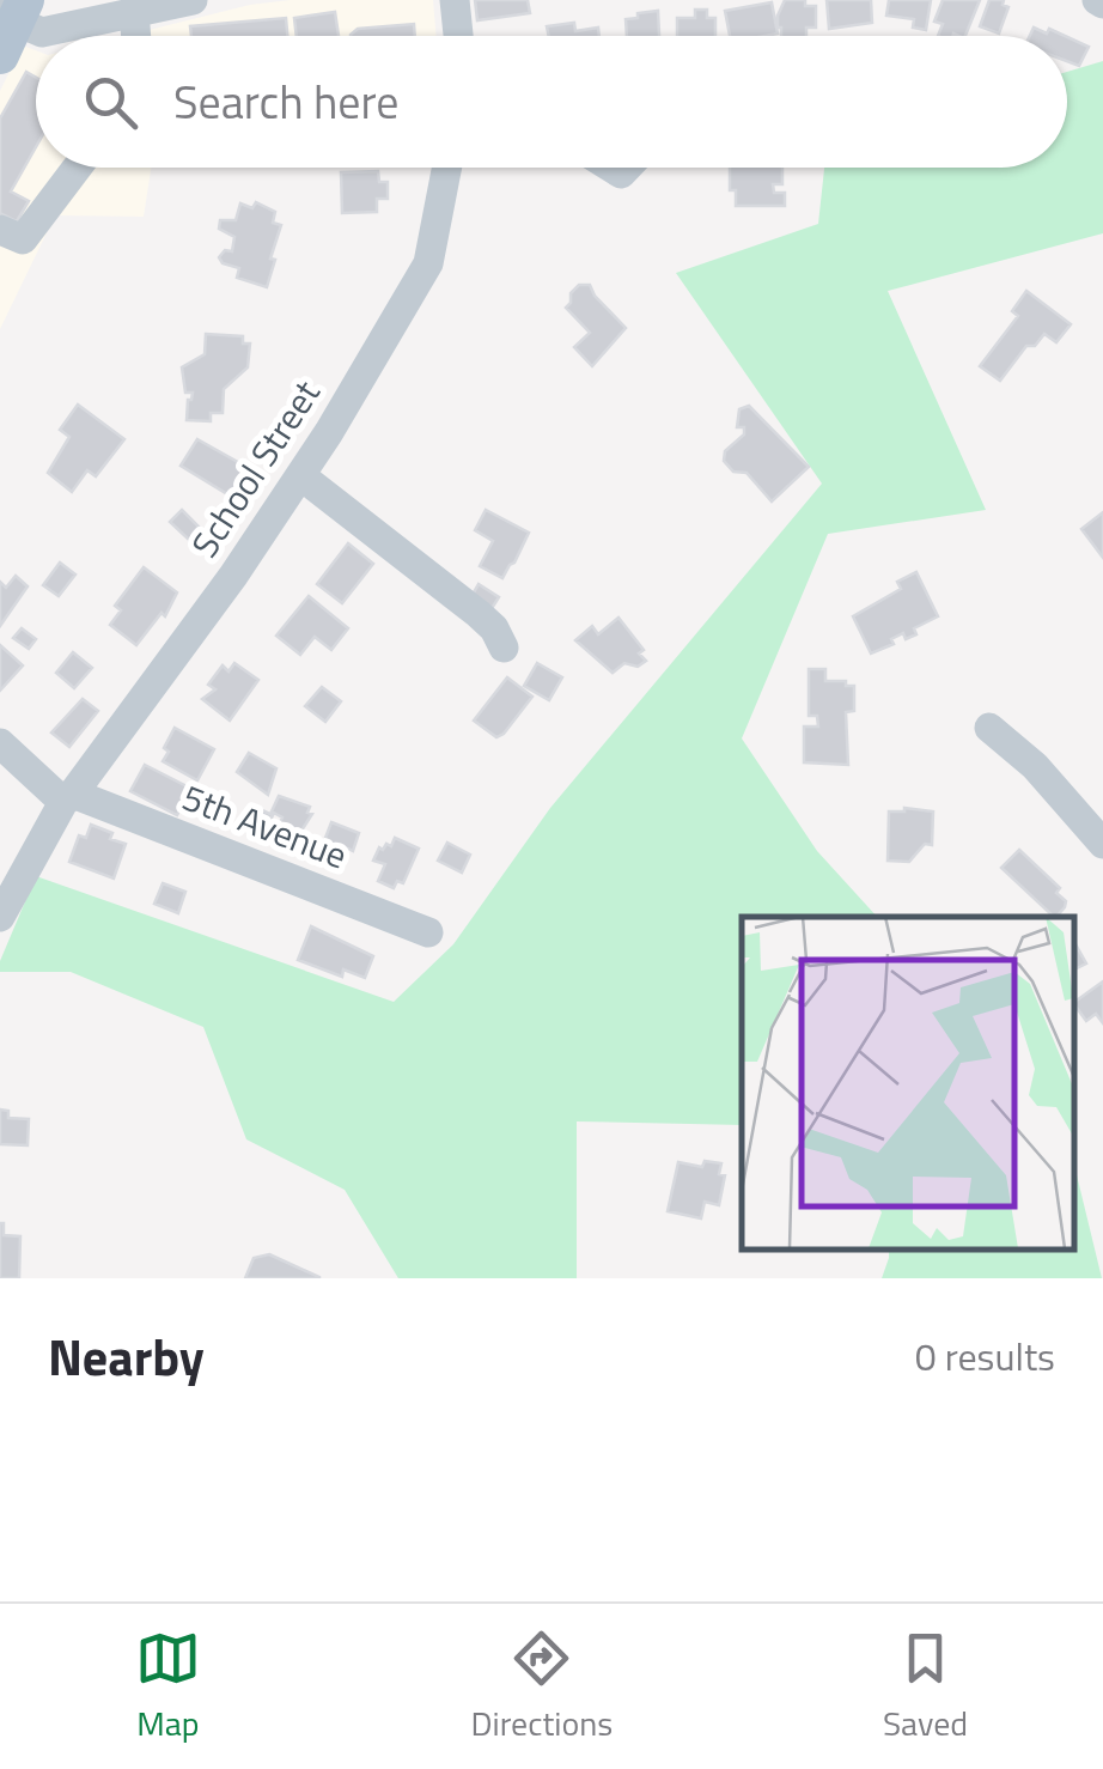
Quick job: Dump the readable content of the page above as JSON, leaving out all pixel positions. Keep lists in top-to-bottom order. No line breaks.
{"streets":{"street":["School Street","5th Avenue"]},"crossings":[["School Street","5th Avenue"]],"page":{"search":"Search here","heading":["Nearby","0 results"],"nav":["Map","Directions","Saved"]}}
